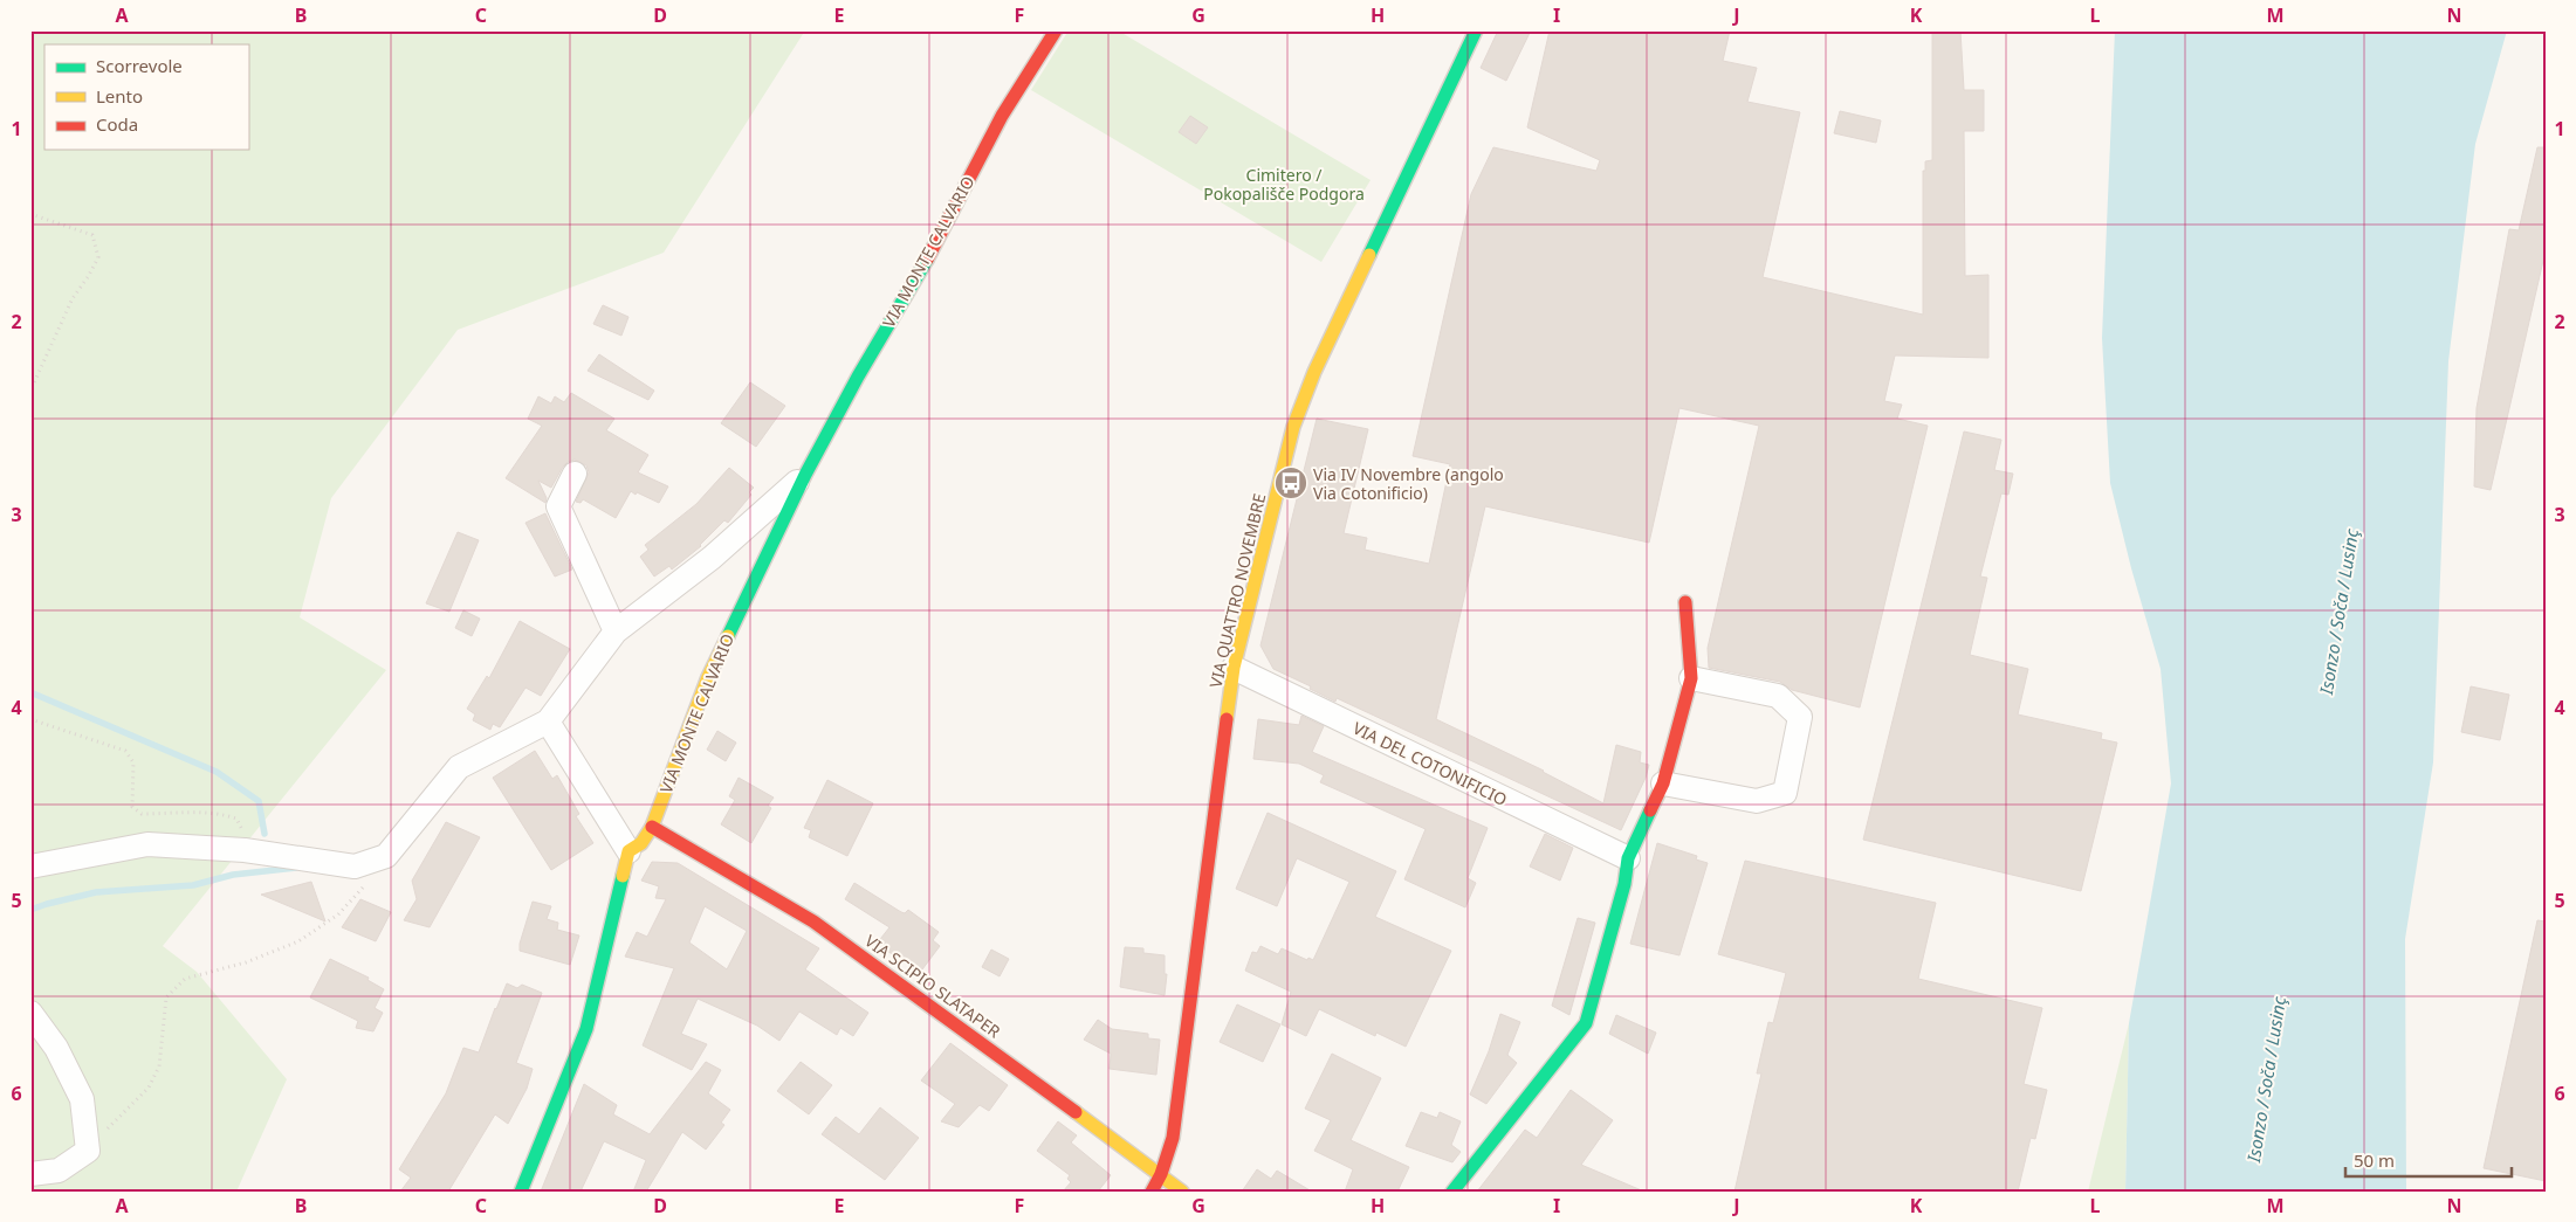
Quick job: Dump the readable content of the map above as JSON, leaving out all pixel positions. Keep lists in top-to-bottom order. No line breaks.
{"streets":{"street":["VIA MONTE CALVARIO","VIA QUATTRO NOVEMBRE","VIA DEL COTONIFICIO","VIA SCIPIO SLATAPER"]},"crossings":[["VIA MONTE CALVARIO","VIA SCIPIO SLATAPER"],["VIA QUATTRO NOVEMBRE","VIA DEL COTONIFICIO"],["VIA QUATTRO NOVEMBRE","VIA SCIPIO SLATAPER"]],"water":["Isonzo / Soča / Lusinç"],"parks":["Cimitero / Pokopališče Podgora"],"places":{"bus stop":["Via IV Novembre (angolo Via Cotonificio)"]},"legend":["Scorrevole","Lento","Coda"],"scale_bar":"50 m","grid":{"columns":["A","B","C","D","E","F","G","H","I","J","K","L","M","N"],"rows":["1","2","3","4","5","6"]}}
